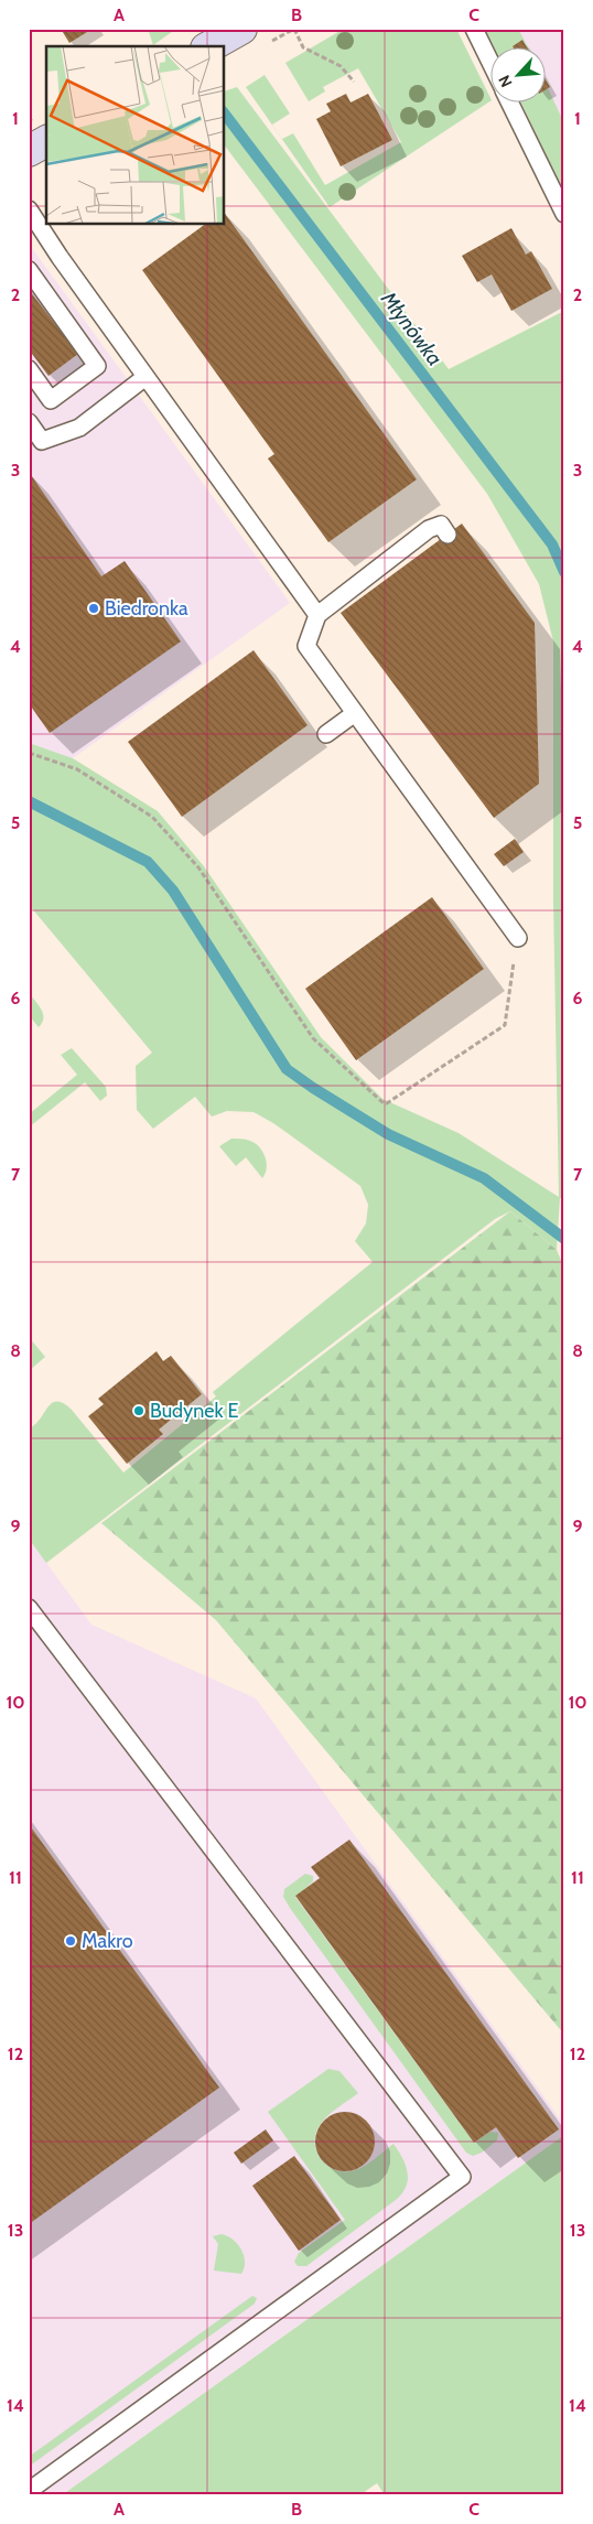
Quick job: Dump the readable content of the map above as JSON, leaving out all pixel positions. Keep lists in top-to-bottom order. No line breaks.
{"water":["Młynówka"],"places":["Biedronka","Budynek E","Makro"],"north":"bottom left","grid":{"columns":["A","B","C"],"rows":["1","2","3","4","5","6","7","8","9","10","11","12","13","14"]}}
